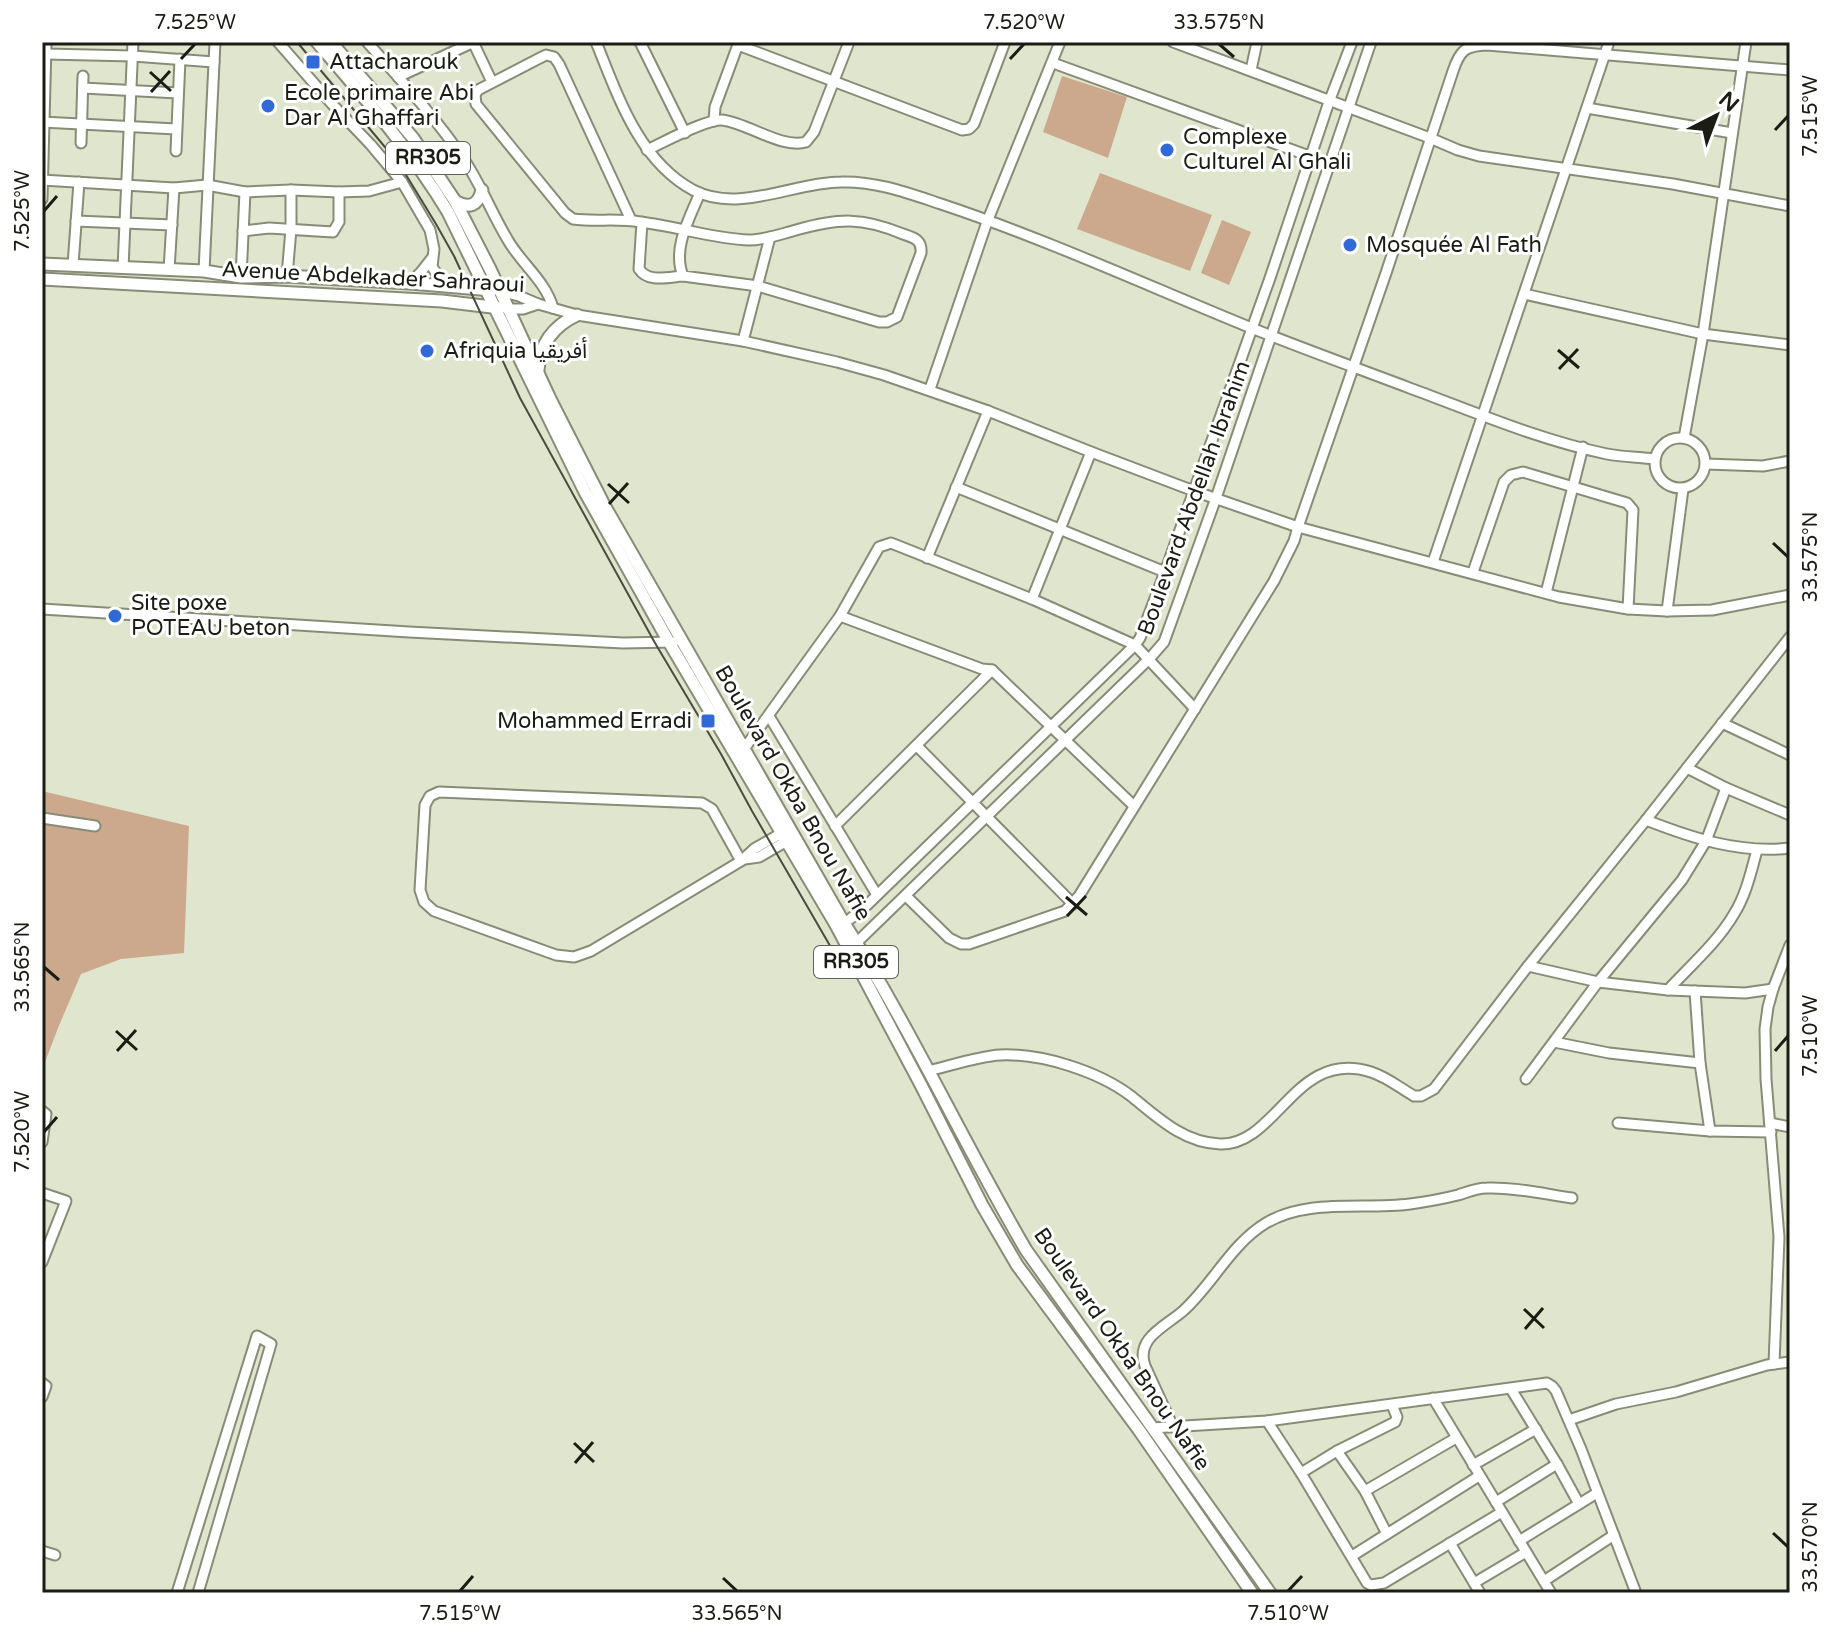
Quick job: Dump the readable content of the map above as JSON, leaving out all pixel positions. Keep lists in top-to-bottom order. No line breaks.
{"streets":{"main road":["RR305","Avenue Abdelkader Sahraoui","Boulevard Okba Bnou Nafie"],"street":["Boulevard Abdellah Ibrahim"]},"crossings":[["Avenue Abdelkader Sahraoui","Boulevard Okba Bnou Nafie"],["Boulevard Abdellah Ibrahim","Boulevard Okba Bnou Nafie"]],"places":{"transit":["Attacharouk","Mohammed Erradi"],"other":["Ecole primaire Abi Dar Al Ghaffari","Complexe Culturel Al Ghali","Mosquée Al Fath","Afriquia أفريقيا","Site poxe POTEAU beton"]},"north":"top right","coordinates":["7.525°W","7.520°W","33.575°N","7.515°W","33.565°N","7.510°W","33.570°N"]}
